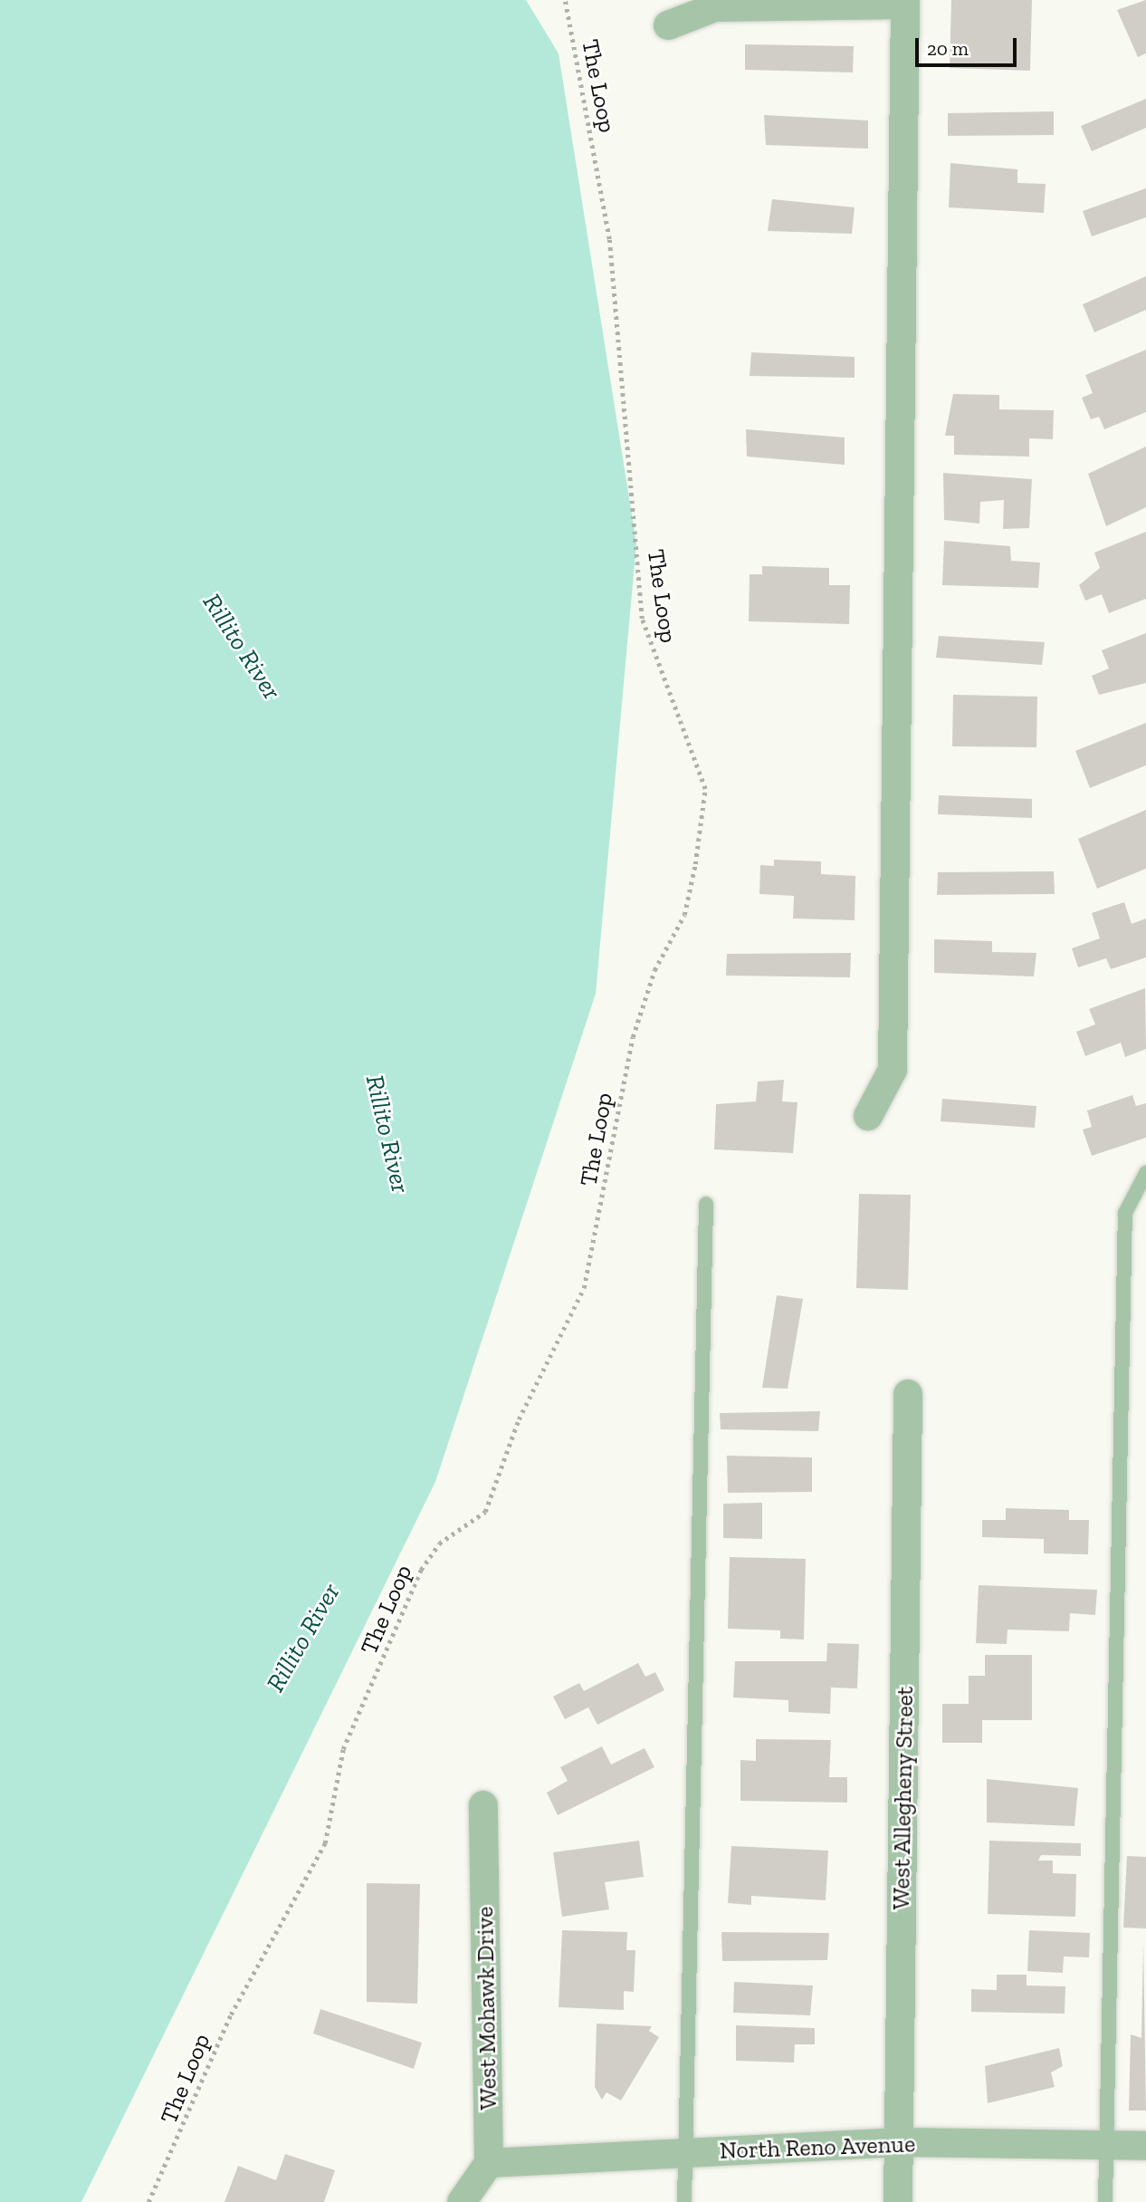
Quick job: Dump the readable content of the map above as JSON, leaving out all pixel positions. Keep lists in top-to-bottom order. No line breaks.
{"streets":{"street":["West Allegheny Street","West Mohawk Drive","North Reno Avenue"],"path":["The Loop"]},"crossings":[["West Allegheny Street","North Reno Avenue"],["West Mohawk Drive","North Reno Avenue"]],"water":["Rillito River"],"scale_bar":"20 m"}
